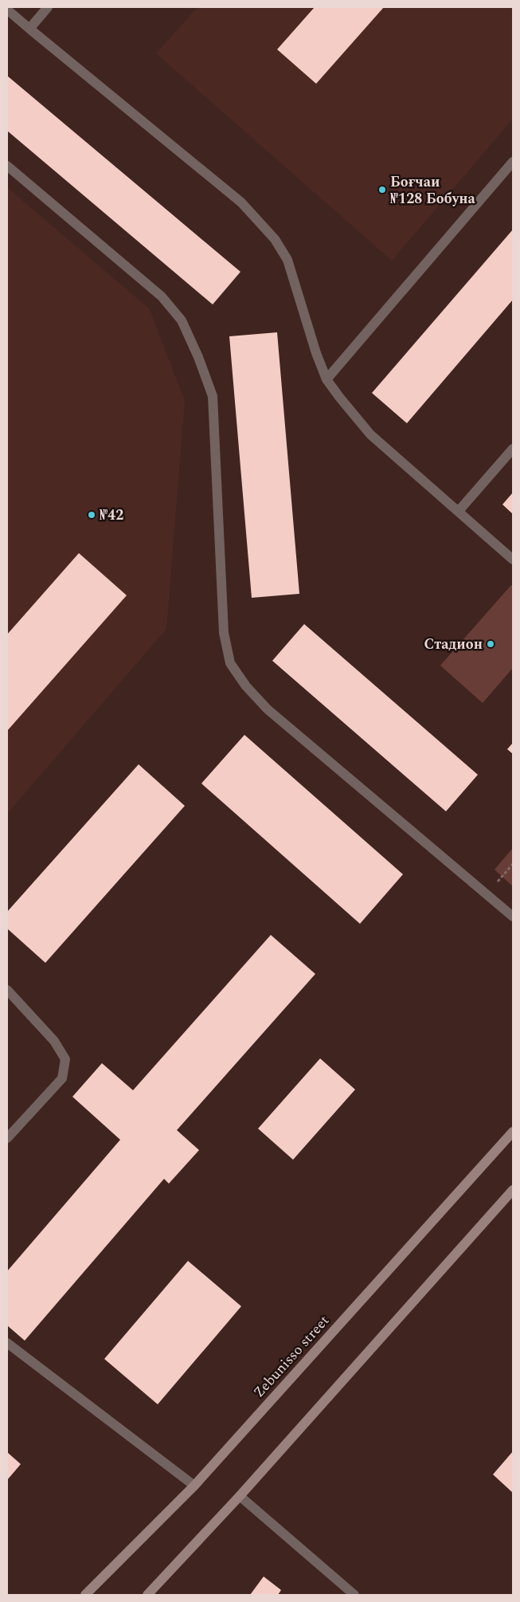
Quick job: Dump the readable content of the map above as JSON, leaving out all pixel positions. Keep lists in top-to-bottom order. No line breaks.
{"streets":{"main road":["Zebunisso street"]},"places":["Боғчаи №128 Бобуна","№42","Стадион"]}
